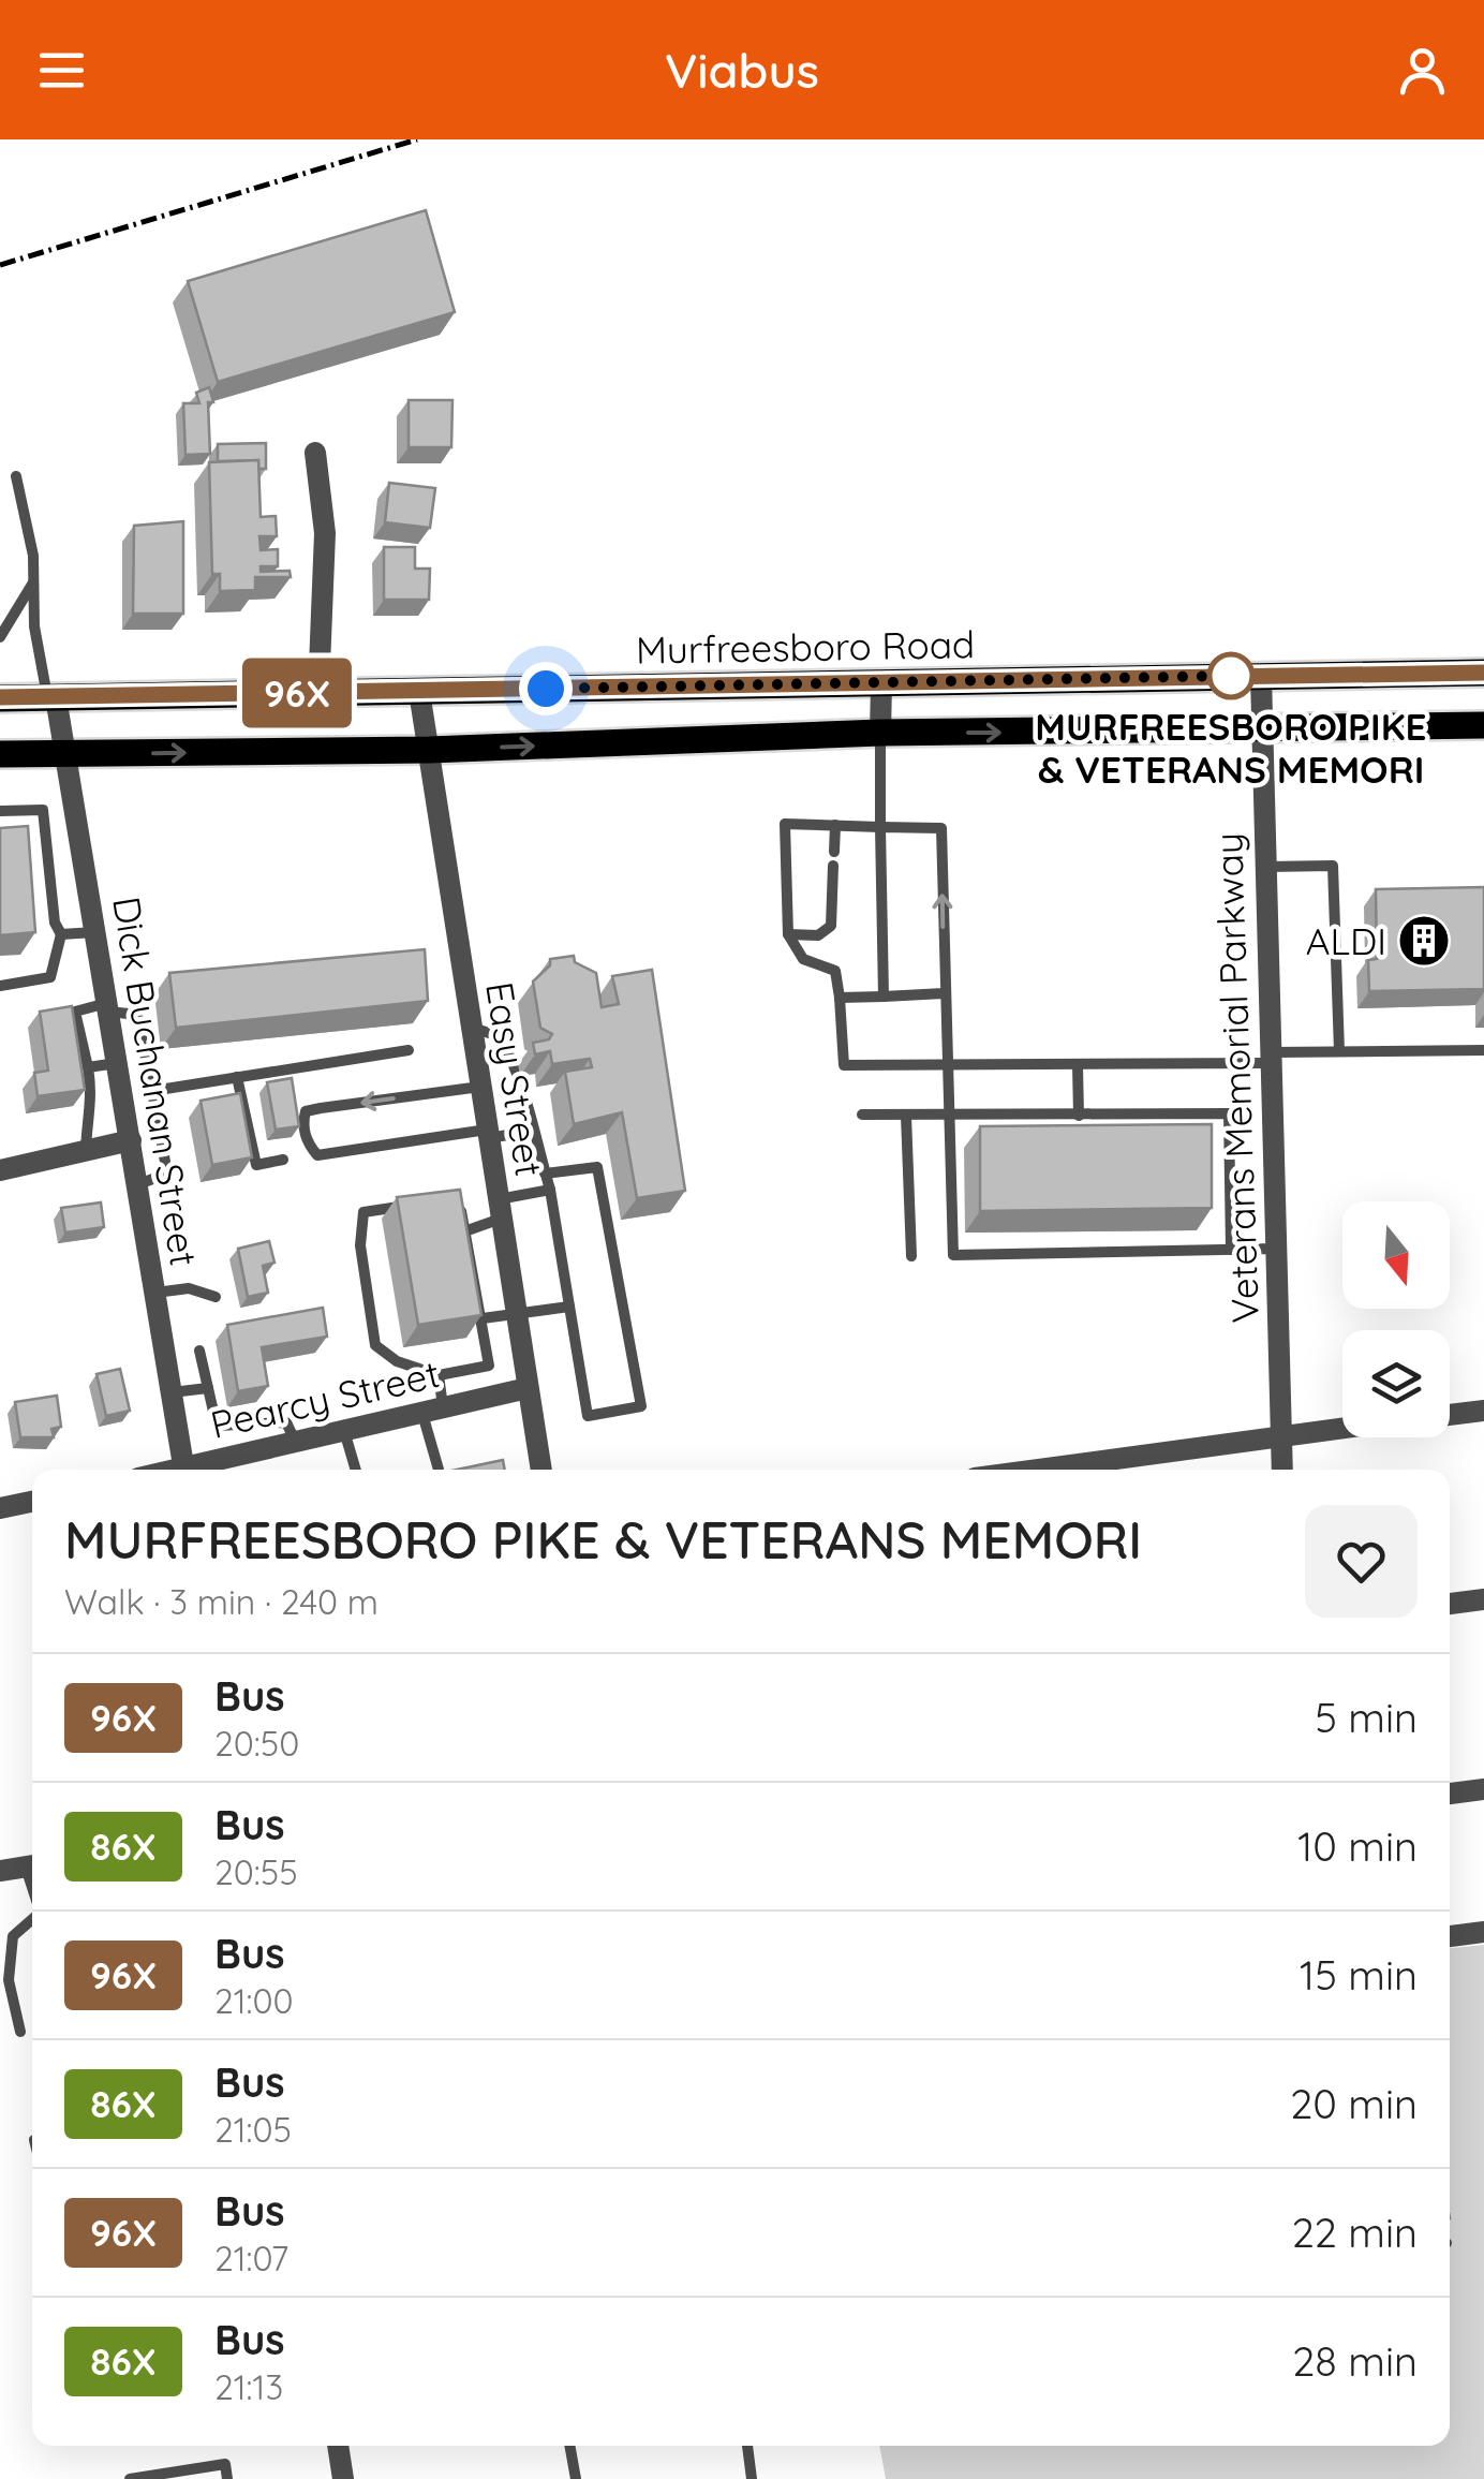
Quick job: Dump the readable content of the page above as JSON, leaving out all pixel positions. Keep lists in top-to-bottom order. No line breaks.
{"streets":{"main road":["Murfreesboro Road"],"street":["Veterans Memorial Parkway","Easy Street","Dick Buchanan Street","Pearcy Street"]},"crossings":[["Murfreesboro Road","Veterans Memorial Parkway"],["Murfreesboro Road","Easy Street"],["Murfreesboro Road","Dick Buchanan Street"],["Easy Street","Pearcy Street"]],"places":{"other":["MURFREESBORO PIKE & VETERANS MEMORI"],"building":["ALDI"]},"lines":["bus line 96X"],"north":"bottom","page":{"header":"Viabus","on_map":"96X","heading":["MURFREESBORO PIKE & VETERANS MEMORI","Walk · 3 min · 240 m"],"list":[{"mark":"96X","name":"Bus","note":"20:50","value":"5 min"},{"mark":"86X","name":"Bus","note":"20:55","value":"10 min"},{"mark":"96X","name":"Bus","note":"21:00","value":"15 min"},{"mark":"86X","name":"Bus","note":"21:05","value":"20 min"},{"mark":"96X","name":"Bus","note":"21:07","value":"22 min"},{"mark":"86X","name":"Bus","note":"21:13","value":"28 min"}]}}
